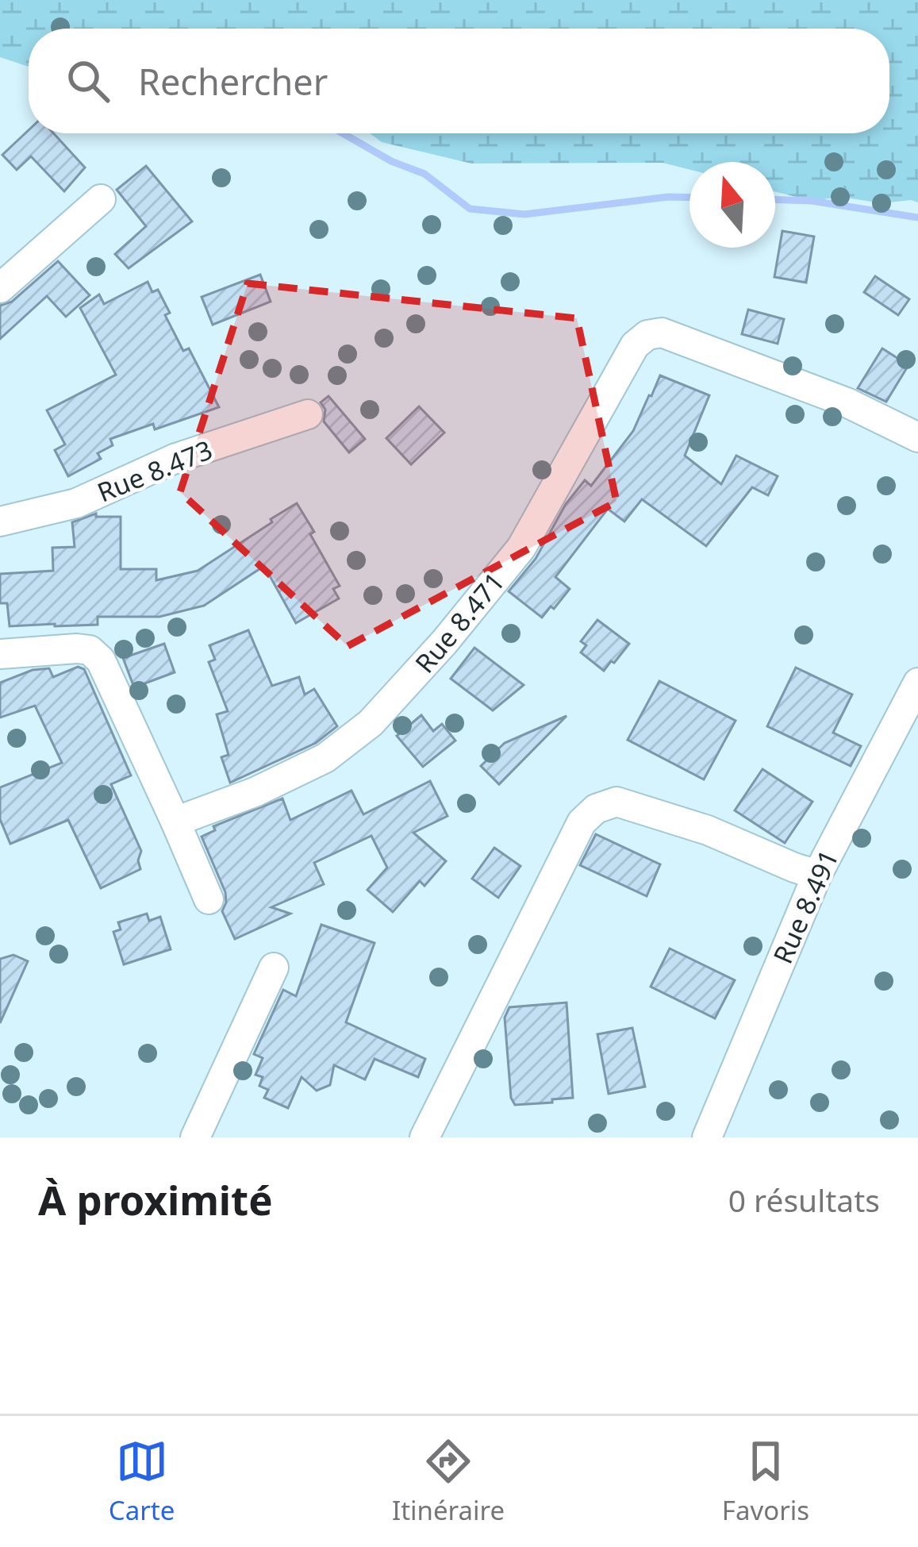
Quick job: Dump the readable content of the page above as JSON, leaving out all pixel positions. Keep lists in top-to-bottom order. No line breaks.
{"streets":{"street":["Rue 8.473","Rue 8.471","Rue 8.491"]},"north":"top","page":{"search":"Rechercher","heading":["À proximité","0 résultats"],"nav":["Carte","Itinéraire","Favoris"]}}
